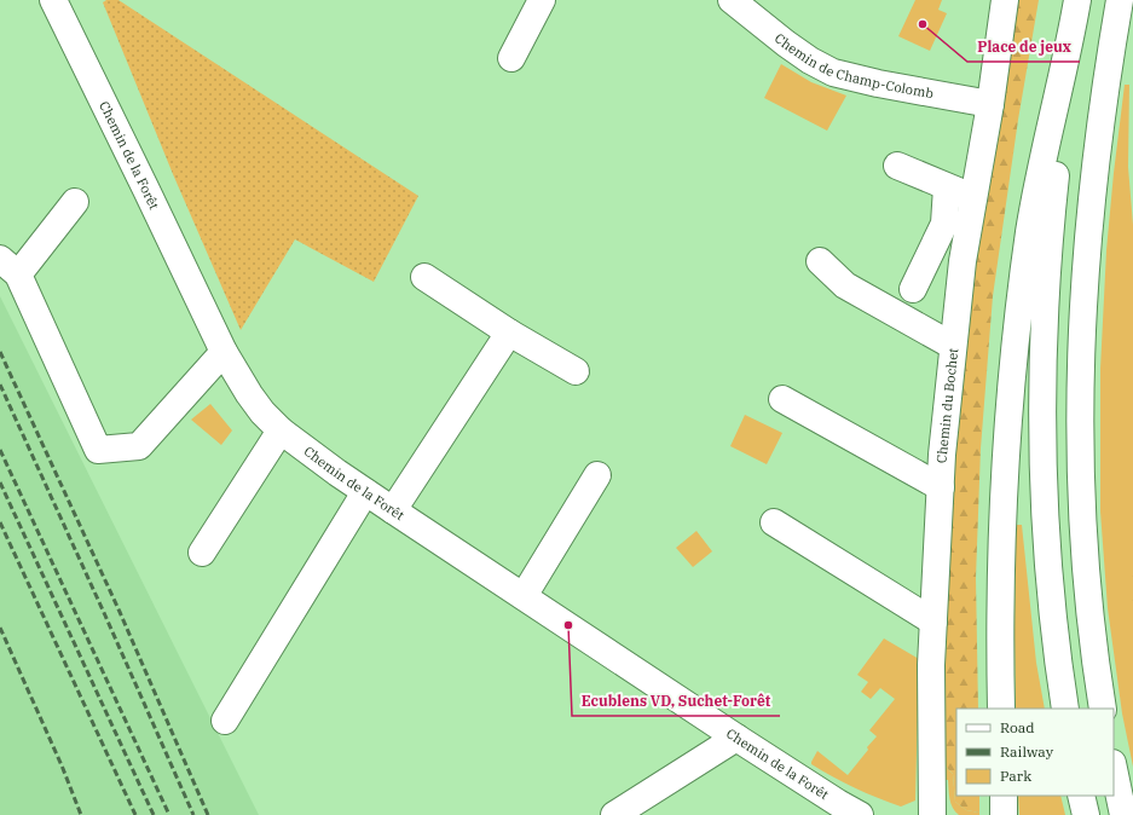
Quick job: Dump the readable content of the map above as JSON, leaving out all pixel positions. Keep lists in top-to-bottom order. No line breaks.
{"streets":{"main road":["Chemin de Champ-Colomb","Chemin de la Forêt","Chemin du Bochet"]},"crossings":[["Chemin de Champ-Colomb","Chemin du Bochet"]],"places":["Place de jeux","Ecublens VD, Suchet-Forêt"],"legend":["Road","Railway","Park"]}
